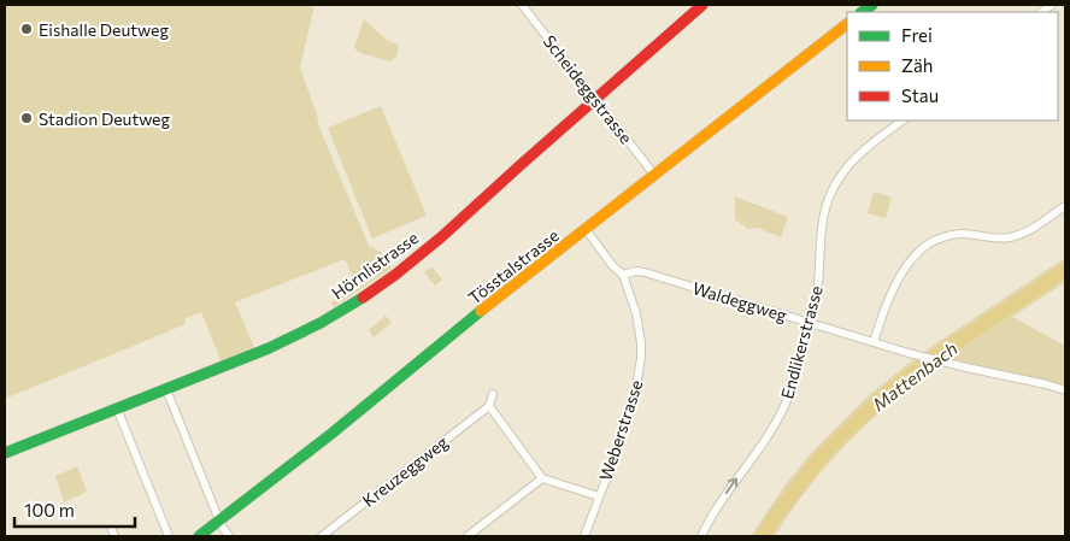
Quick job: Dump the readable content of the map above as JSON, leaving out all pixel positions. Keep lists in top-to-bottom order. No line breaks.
{"streets":{"main road":["Hörnlistrasse","Tösstalstrasse"],"street":["Scheideggstrasse","Waldeggweg","Endlikerstrasse","Weberstrasse","Kreuzeggweg"]},"crossings":[["Scheideggstrasse","Hörnlistrasse"],["Scheideggstrasse","Tösstalstrasse"],["Tösstalstrasse","Weberstrasse"],["Waldeggweg","Endlikerstrasse"],["Waldeggweg","Weberstrasse"]],"one_way":["Endlikerstrasse"],"water":["Mattenbach"],"places":["Eishalle Deutweg","Stadion Deutweg"],"legend":["Frei","Zäh","Stau"],"scale_bar":"100 m"}
